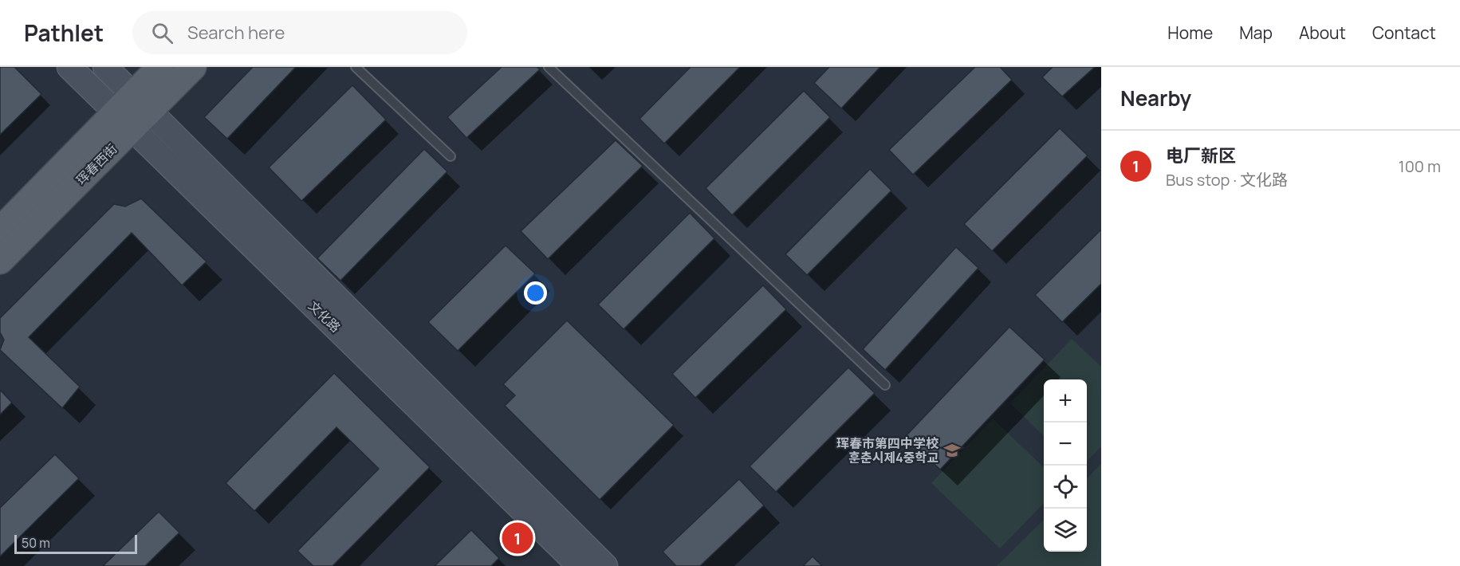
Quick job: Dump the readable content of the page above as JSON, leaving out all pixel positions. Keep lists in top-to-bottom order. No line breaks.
{"streets":{"main road":["珲春西街","文化路"]},"crossings":[["珲春西街","文化路"]],"places":{"school or university":["珲春市第四中学校 훈춘시제4중학교"]},"scale_bar":"50 m","page":{"header":"Pathlet","search":"Search here","nav":["Home","Map","About","Contact"],"heading":"Nearby","list":[{"mark":"1","name":"电厂新区","note":"Bus stop · 文化路","value":"100 m"}],"map_buttons":["+","−"],"pins":"1","scale":"50 m"}}
